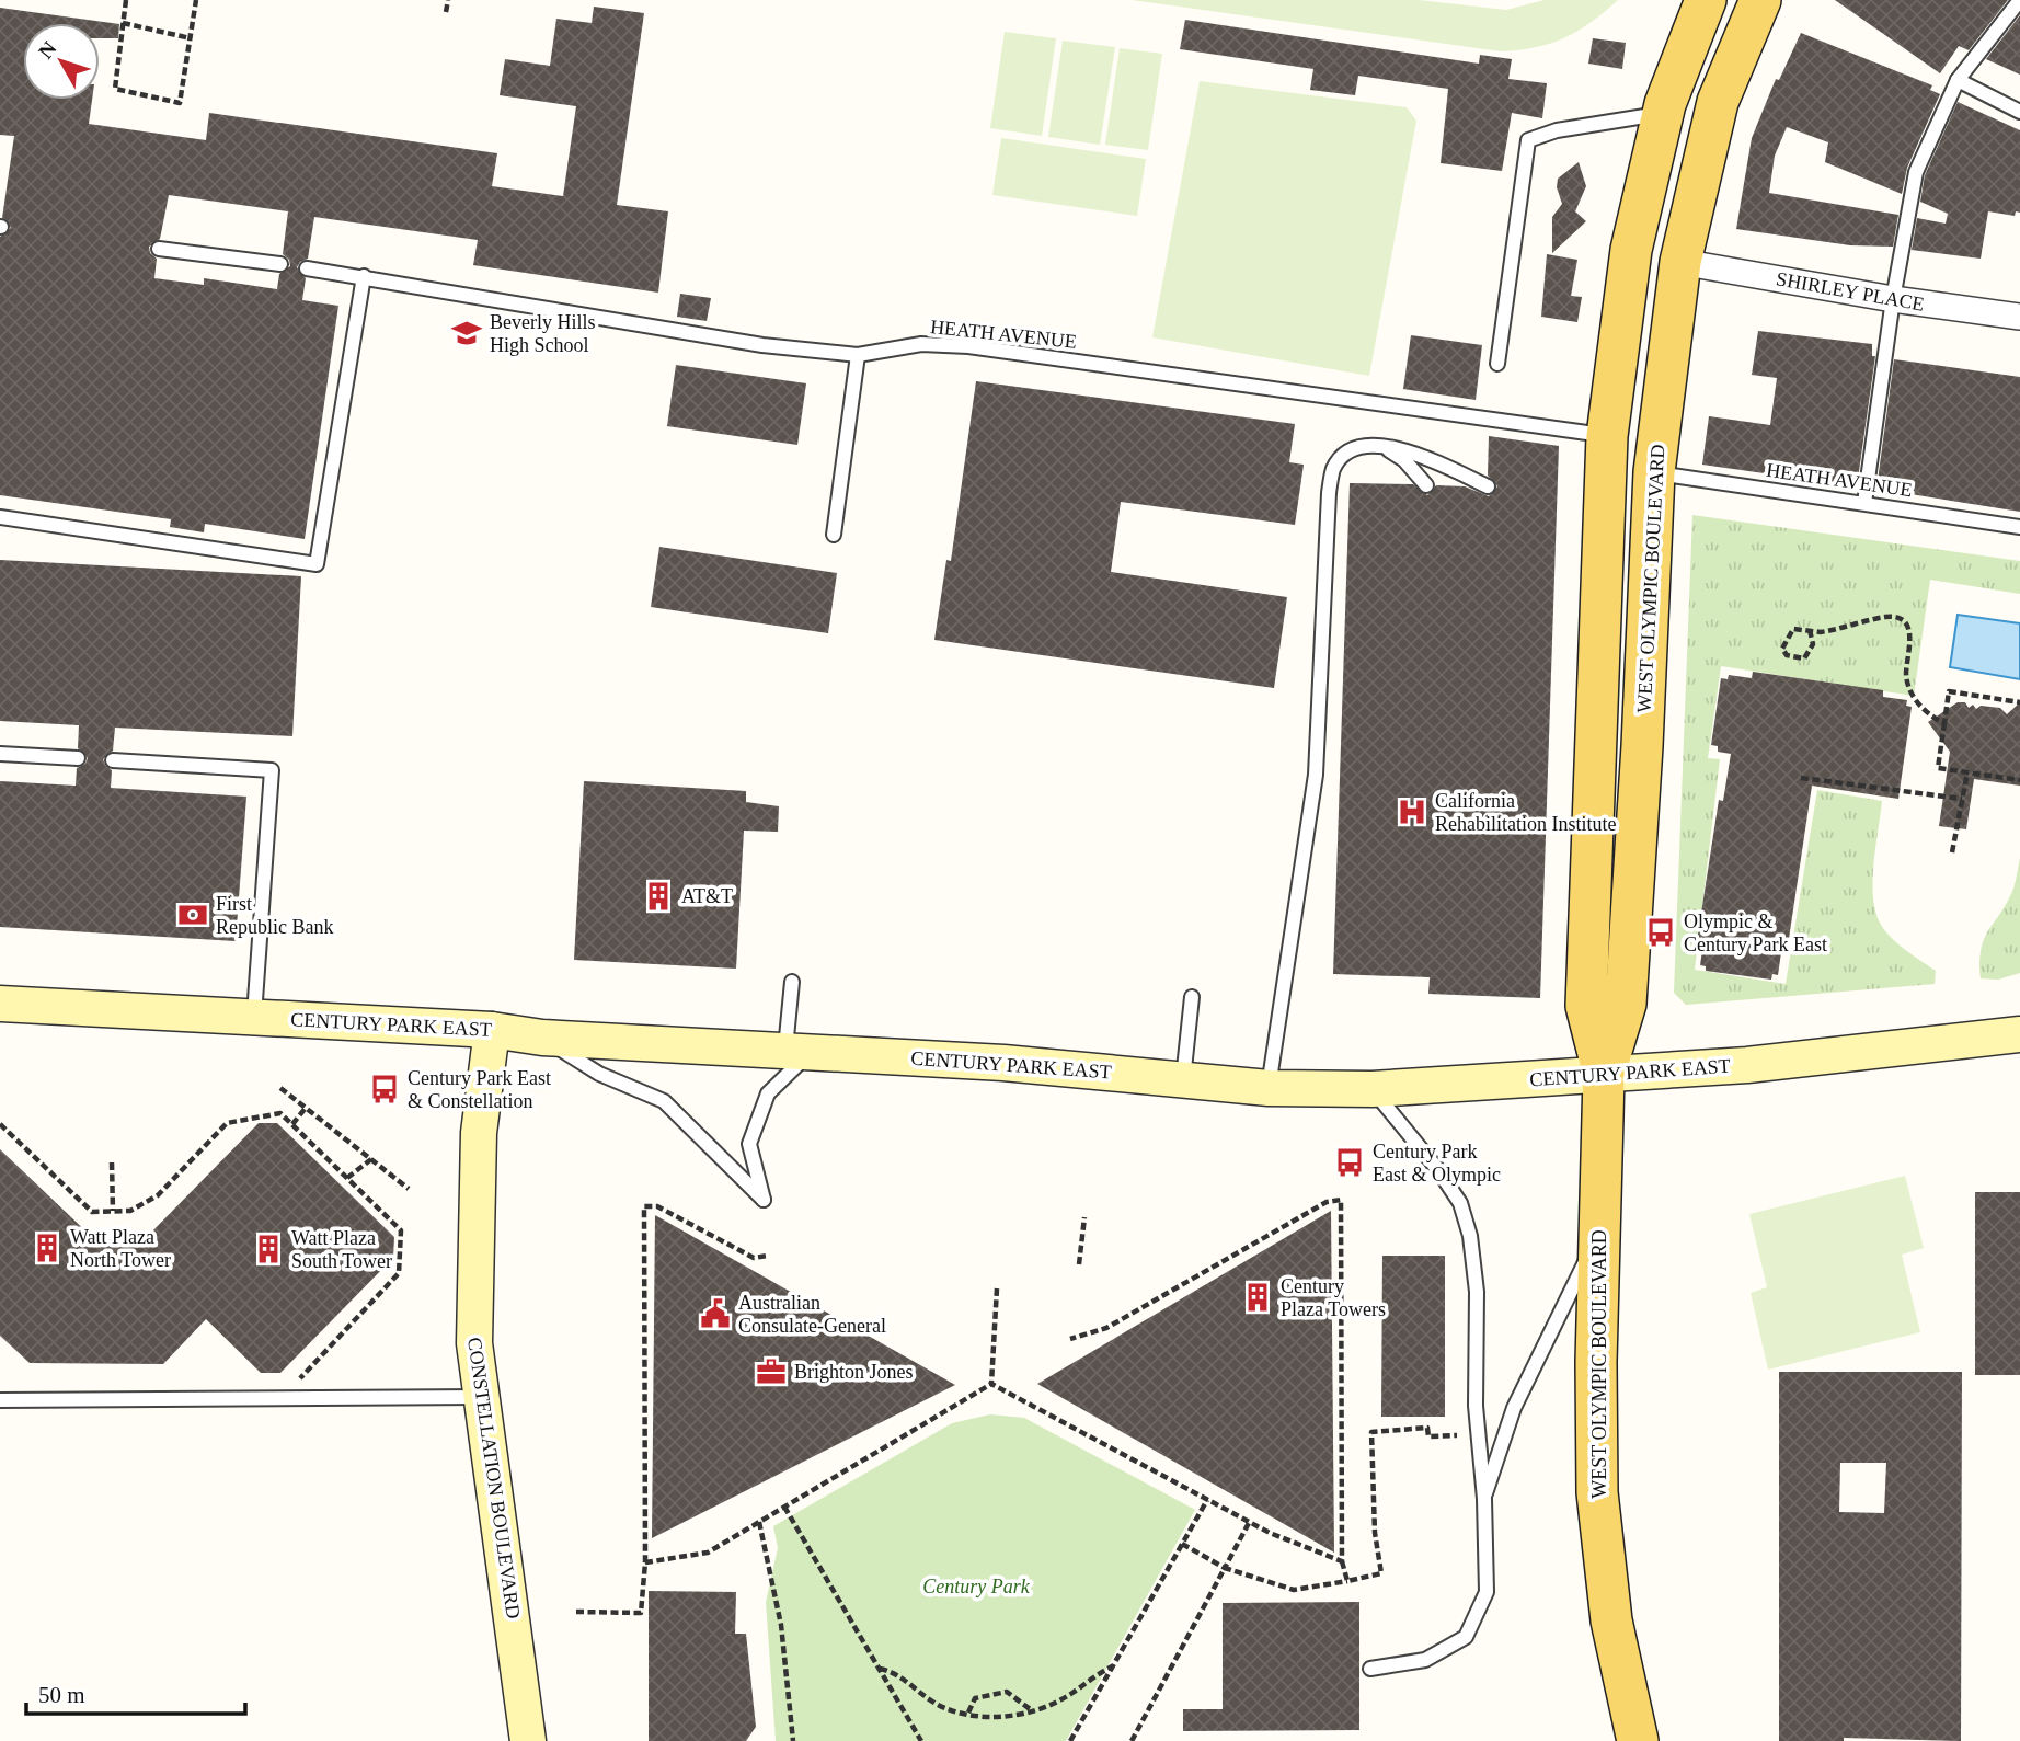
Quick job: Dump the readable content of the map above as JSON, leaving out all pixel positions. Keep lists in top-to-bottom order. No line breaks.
{"streets":{"main road":["WEST OLYMPIC BOULEVARD","CENTURY PARK EAST","CONSTELLATION BOULEVARD"],"street":["SHIRLEY PLACE"],"lane":["HEATH AVENUE"]},"crossings":[["SHIRLEY PLACE","WEST OLYMPIC BOULEVARD"],["HEATH AVENUE","WEST OLYMPIC BOULEVARD"],["WEST OLYMPIC BOULEVARD","CENTURY PARK EAST"],["CENTURY PARK EAST","CONSTELLATION BOULEVARD"]],"parks":["Century Park"],"places":{"school or university":["Beverly Hills High School"],"hospital":["California Rehabilitation Institute"],"building":["AT&T","Watt Plaza North Tower","Watt Plaza South Tower","Century Plaza Towers"],"bank":["First Republic Bank"],"bus stop":["Olympic & Century Park East","Century Park East & Constellation","Century Park East & Olympic"],"public building":["Australian Consulate-General"],"office":["Brighton Jones"]},"scale_bar":"50 m","north":"top left"}
